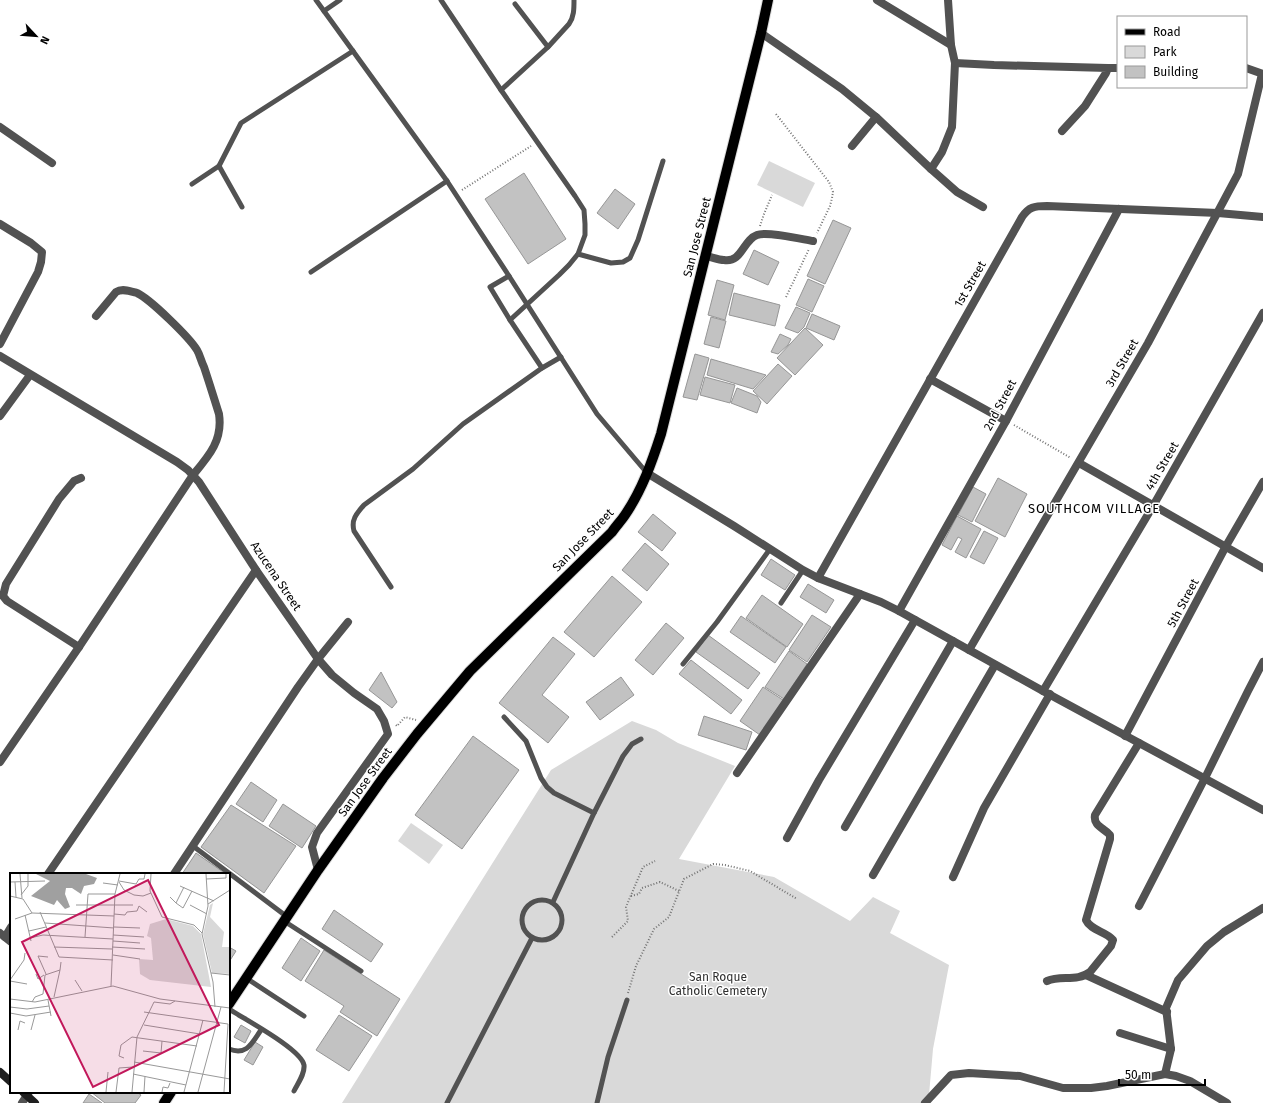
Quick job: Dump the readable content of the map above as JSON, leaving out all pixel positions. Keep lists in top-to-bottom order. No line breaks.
{"streets":{"main road":["San Jose Street"],"street":["1st Street","3rd Street","2nd Street","4th Street","Azucena Street","5th Street"]},"crossings":[["San Jose Street","Azucena Street"],["1st Street","3rd Street"],["1st Street","2nd Street"]],"districts":["SOUTHCOM VILLAGE"],"parks":["San Roque Catholic Cemetery"],"legend":["Road","Park","Building"],"scale_bar":"50 m","north":"bottom right"}
